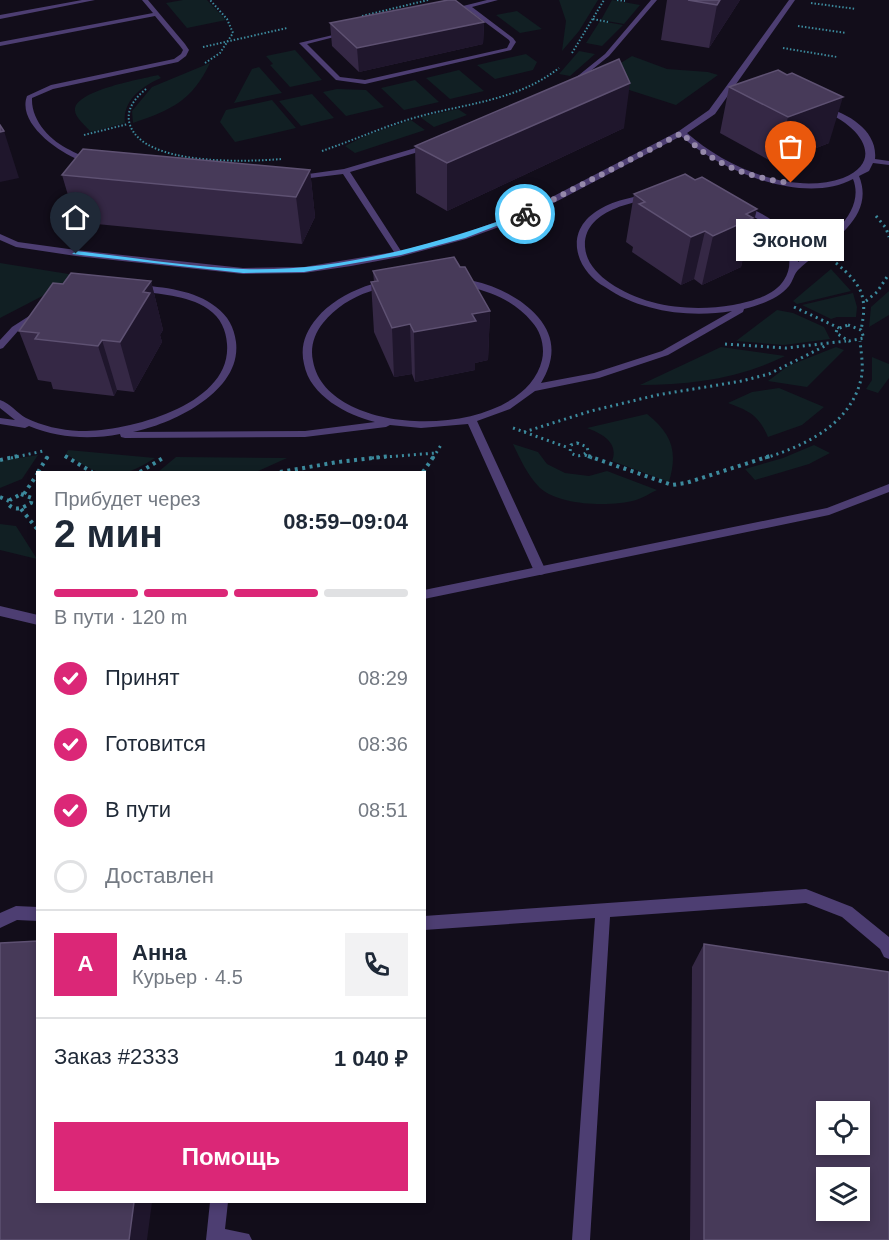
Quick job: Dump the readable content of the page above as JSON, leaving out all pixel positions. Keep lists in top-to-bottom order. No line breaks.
{"places":["Эконом"],"page":{"bubble":"Эконом","heading":["2 мин","Прибудет через","08:59–09:04"],"panel":["Анна","Курьер · 4.5","Заказ #2333","1 040 ₽"],"bar":"В пути · 120 m","list":[["Принят","08:29"],["Готовится","08:36"],["В пути","08:51"],"Доставлен"],"round":"А","buttons":"Помощь"}}
